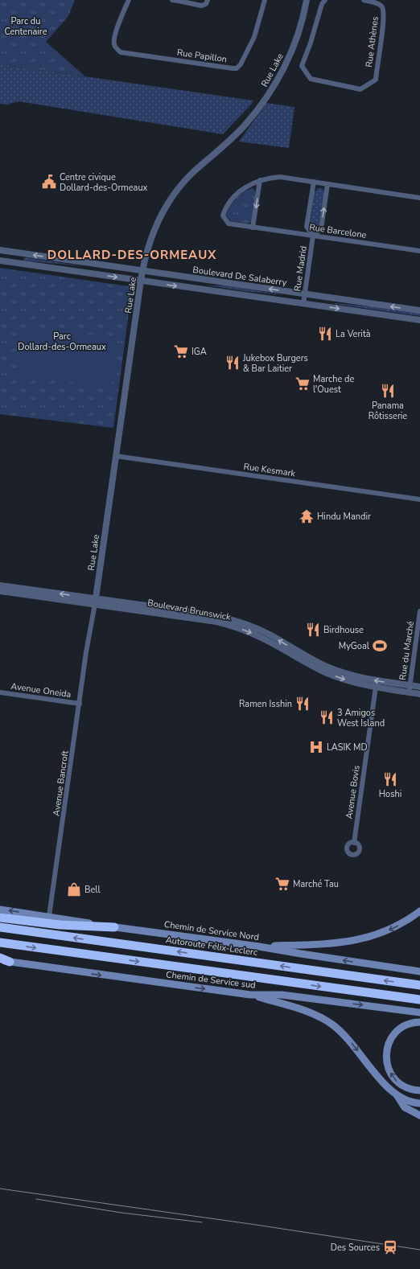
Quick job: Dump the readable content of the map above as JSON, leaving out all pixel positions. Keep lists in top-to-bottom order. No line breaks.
{"streets":{"highway":["Autoroute Félix-Leclerc"],"main road":["Chemin de Service Nord","Chemin de Service sud"],"street":["Rue Athènes","Rue Papillon","Rue Lake","Rue Barcelone","Rue Madrid","Boulevard De Salaberry","Rue Kesmark","Boulevard Brunswick","Rue du Marché","Avenue Oneida","Avenue Bancroft","Avenue Bovis"]},"crossings":[["Rue Lake","Boulevard De Salaberry"],["Rue Lake","Rue Kesmark"],["Rue Lake","Boulevard Brunswick"],["Rue Lake","Avenue Bancroft"],["Rue Barcelone","Rue Madrid"],["Rue Madrid","Boulevard De Salaberry"],["Boulevard Brunswick","Rue du Marché"],["Boulevard Brunswick","Avenue Bancroft"],["Boulevard Brunswick","Avenue Bovis"],["Avenue Oneida","Avenue Bancroft"],["Avenue Bancroft","Chemin de Service Nord"]],"one_way":["Chemin de Service sud"],"districts":["DOLLARD-DES-ORMEAUX"],"parks":["Parc du Centenaire","Parc Dollard-des-Ormeaux"],"places":{"public building":["Centre civique Dollard-des-Ormeaux"],"restaurant":["La Verità","Jukebox Burgers & Bar Laitier","Panama Rôtisserie","Birdhouse","Ramen Isshin","3 Amigos West Island","Hoshi"],"supermarket":["IGA","Marche de l'Ouest","Marché Tau"],"temple":["Hindu Mandir"],"sports":["MyGoal"],"hospital":["LASIK MD"],"shop":["Bell"],"station":["Des Sources"]}}
